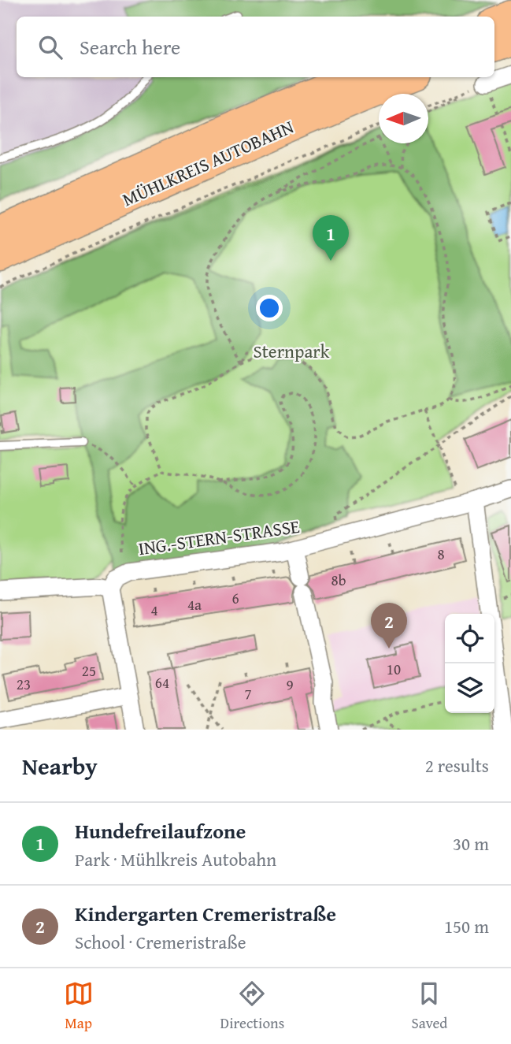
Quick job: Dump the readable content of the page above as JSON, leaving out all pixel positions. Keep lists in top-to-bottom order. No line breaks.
{"streets":{"highway":["MÜHLKREIS AUTOBAHN"],"street":["ING.-STERN-STRASSE"]},"parks":["Sternpark"],"house_numbers":["8","8b","6","4a","4","10","25","64","23","9","7"],"north":"left","page":{"search":"Search here","pins":["1","2"],"heading":["Nearby","2 results"],"list":[{"mark":"1","name":"Hundefreilaufzone","note":"Park · Mühlkreis Autobahn","value":"30 m"},{"mark":"2","name":"Kindergarten Cremeristraße","note":"School · Cremeristraße","value":"150 m"}],"nav":["Map","Directions","Saved"]}}
